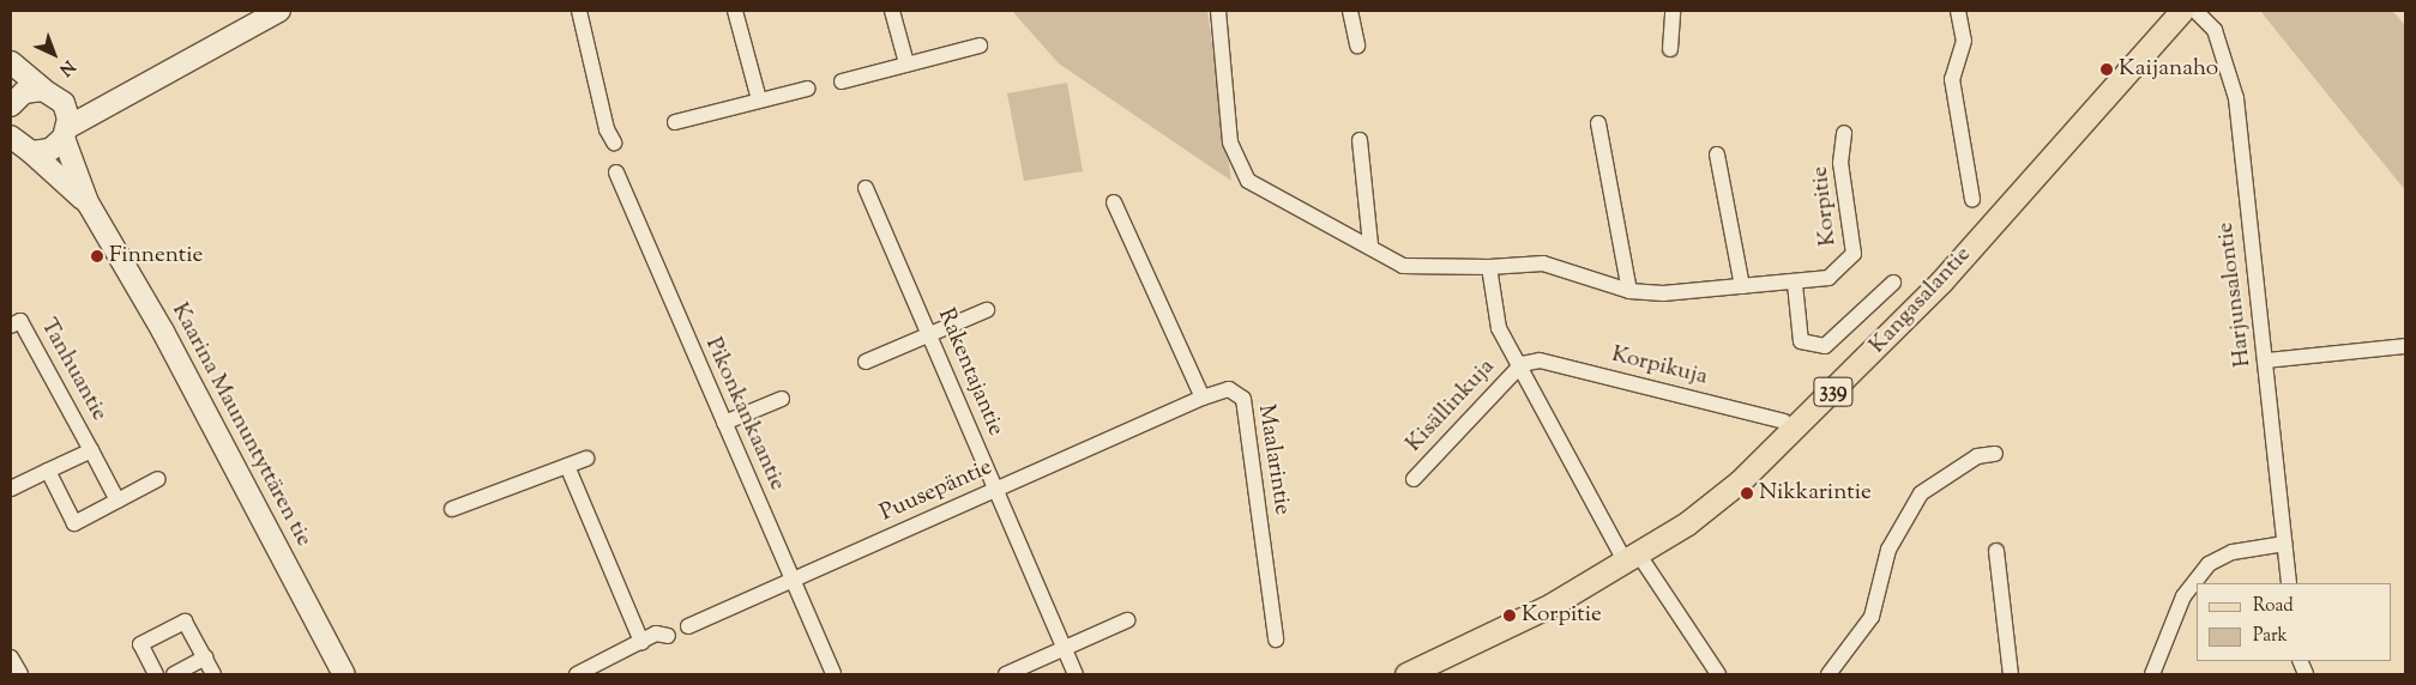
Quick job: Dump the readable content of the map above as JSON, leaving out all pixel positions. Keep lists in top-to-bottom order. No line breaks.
{"streets":{"main road":["Kangasalantie","339","Kaarina Maununtyttären tie"],"street":["Korpitie","Harjunsalontie","Korpikuja","Tanhuantie","Rakentajantie","Kisällinkuja","Pikonkankaantie","Maalarintie","Puusepäntie"]},"crossings":[["Korpikuja","Kisällinkuja"],["Rakentajantie","Puusepäntie"],["Pikonkankaantie","Puusepäntie"],["Maalarintie","Puusepäntie"]],"places":["Kaijanaho","Finnentie","Nikkarintie","Korpitie"],"legend":["Road","Park"],"north":"bottom right"}
